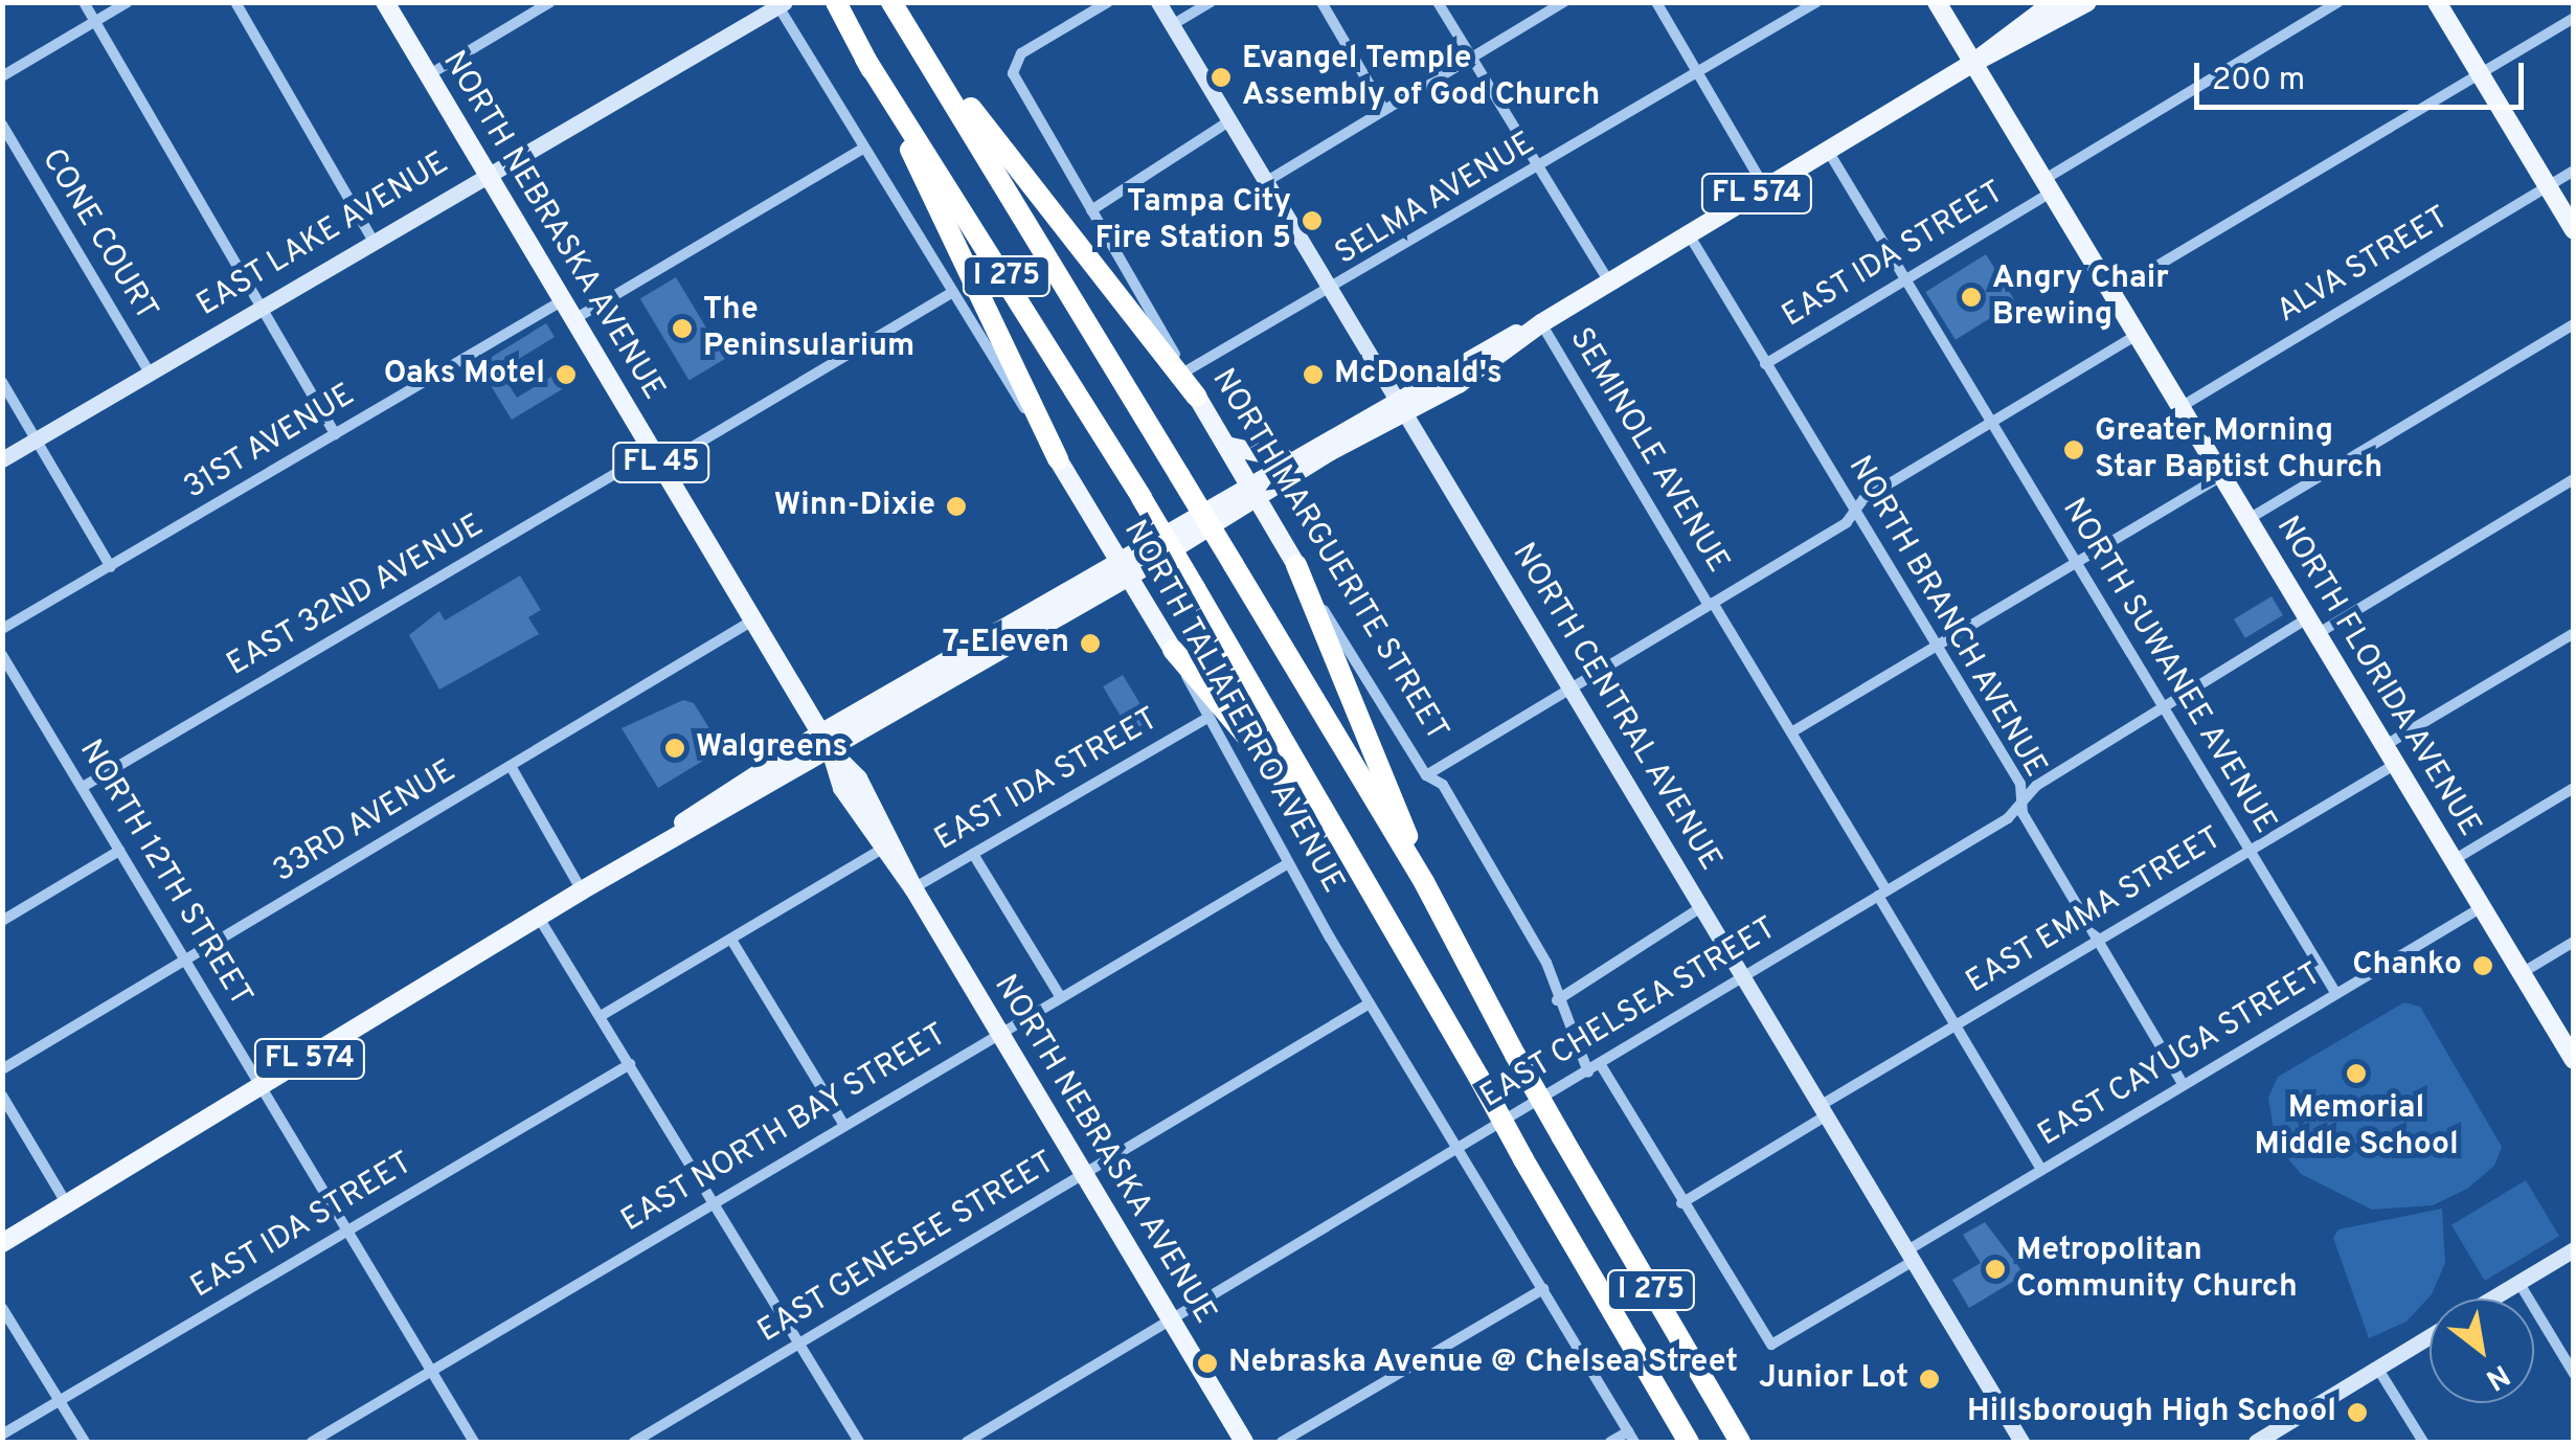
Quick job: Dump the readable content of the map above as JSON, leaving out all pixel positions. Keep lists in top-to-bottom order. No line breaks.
{"streets":{"highway":["I 275"],"main road":["FL 574","NORTH NEBRASKA AVENUE","FL 45","NORTH MARGUERITE STREET","NORTH FLORIDA AVENUE","NORTH TALIAFERRO AVENUE"],"street":["SELMA AVENUE","CONE COURT","EAST LAKE AVENUE","EAST IDA STREET","ALVA STREET","31ST AVENUE","SEMINOLE AVENUE","EAST 32ND AVENUE","NORTH BRANCH AVENUE","NORTH SUWANEE AVENUE","NORTH CENTRAL AVENUE","33RD AVENUE","NORTH 12TH STREET","EAST EMMA STREET","EAST CHELSEA STREET","EAST CAYUGA STREET","EAST NORTH BAY STREET","EAST GENESEE STREET"]},"crossings":[["FL 574","NORTH NEBRASKA AVENUE"],["FL 574","SEMINOLE AVENUE"],["FL 574","NORTH MARGUERITE STREET"],["FL 574","NORTH BRANCH AVENUE"],["FL 574","NORTH SUWANEE AVENUE"],["FL 574","NORTH FLORIDA AVENUE"],["FL 574","NORTH TALIAFERRO AVENUE"],["FL 574","NORTH CENTRAL AVENUE"],["FL 574","NORTH 12TH STREET"],["SELMA AVENUE","NORTH MARGUERITE STREET"],["SELMA AVENUE","NORTH CENTRAL AVENUE"],["NORTH NEBRASKA AVENUE","EAST LAKE AVENUE"],["NORTH NEBRASKA AVENUE","EAST IDA STREET"],["NORTH NEBRASKA AVENUE","31ST AVENUE"],["NORTH NEBRASKA AVENUE","EAST 32ND AVENUE"],["NORTH NEBRASKA AVENUE","33RD AVENUE"],["NORTH NEBRASKA AVENUE","EAST CHELSEA STREET"],["NORTH NEBRASKA AVENUE","EAST NORTH BAY STREET"],["NORTH NEBRASKA AVENUE","EAST GENESEE STREET"],["CONE COURT","EAST LAKE AVENUE"],["EAST LAKE AVENUE","NORTH TALIAFERRO AVENUE"],["EAST IDA STREET","NORTH BRANCH AVENUE"],["EAST IDA STREET","NORTH SUWANEE AVENUE"],["EAST IDA STREET","NORTH FLORIDA AVENUE"],["EAST IDA STREET","NORTH TALIAFERRO AVENUE"],["EAST IDA STREET","NORTH 12TH STREET"],["ALVA STREET","NORTH FLORIDA AVENUE"],["SEMINOLE AVENUE","EAST CHELSEA STREET"],["NORTH MARGUERITE STREET","EAST CHELSEA STREET"],["EAST 32ND AVENUE","NORTH TALIAFERRO AVENUE"],["EAST 32ND AVENUE","NORTH 12TH STREET"],["NORTH BRANCH AVENUE","EAST EMMA STREET"],["NORTH BRANCH AVENUE","EAST CHELSEA STREET"],["NORTH BRANCH AVENUE","EAST CAYUGA STREET"],["NORTH SUWANEE AVENUE","EAST EMMA STREET"],["NORTH SUWANEE AVENUE","EAST CHELSEA STREET"],["NORTH SUWANEE AVENUE","EAST CAYUGA STREET"],["NORTH FLORIDA AVENUE","EAST EMMA STREET"],["NORTH FLORIDA AVENUE","EAST CHELSEA STREET"],["NORTH FLORIDA AVENUE","EAST CAYUGA STREET"],["NORTH TALIAFERRO AVENUE","EAST CHELSEA STREET"],["NORTH TALIAFERRO AVENUE","EAST NORTH BAY STREET"],["NORTH TALIAFERRO AVENUE","EAST GENESEE STREET"],["NORTH CENTRAL AVENUE","EAST EMMA STREET"],["NORTH CENTRAL AVENUE","EAST CHELSEA STREET"],["NORTH CENTRAL AVENUE","EAST CAYUGA STREET"],["33RD AVENUE","NORTH 12TH STREET"],["NORTH 12TH STREET","EAST NORTH BAY STREET"],["EAST EMMA STREET","EAST CAYUGA STREET"]],"places":["Evangel Temple Assembly of God Church","Tampa City Fire Station 5","Angry Chair Brewing","The Peninsularium","Oaks Motel","McDonald's","Greater Morning Star Baptist Church","Winn-Dixie","7-Eleven","Walgreens","Chanko","Memorial Middle School","Metropolitan Community Church","Nebraska Avenue @ Chelsea Street","Junior Lot","Hillsborough High School"],"scale_bar":"200 m","north":"bottom right"}
